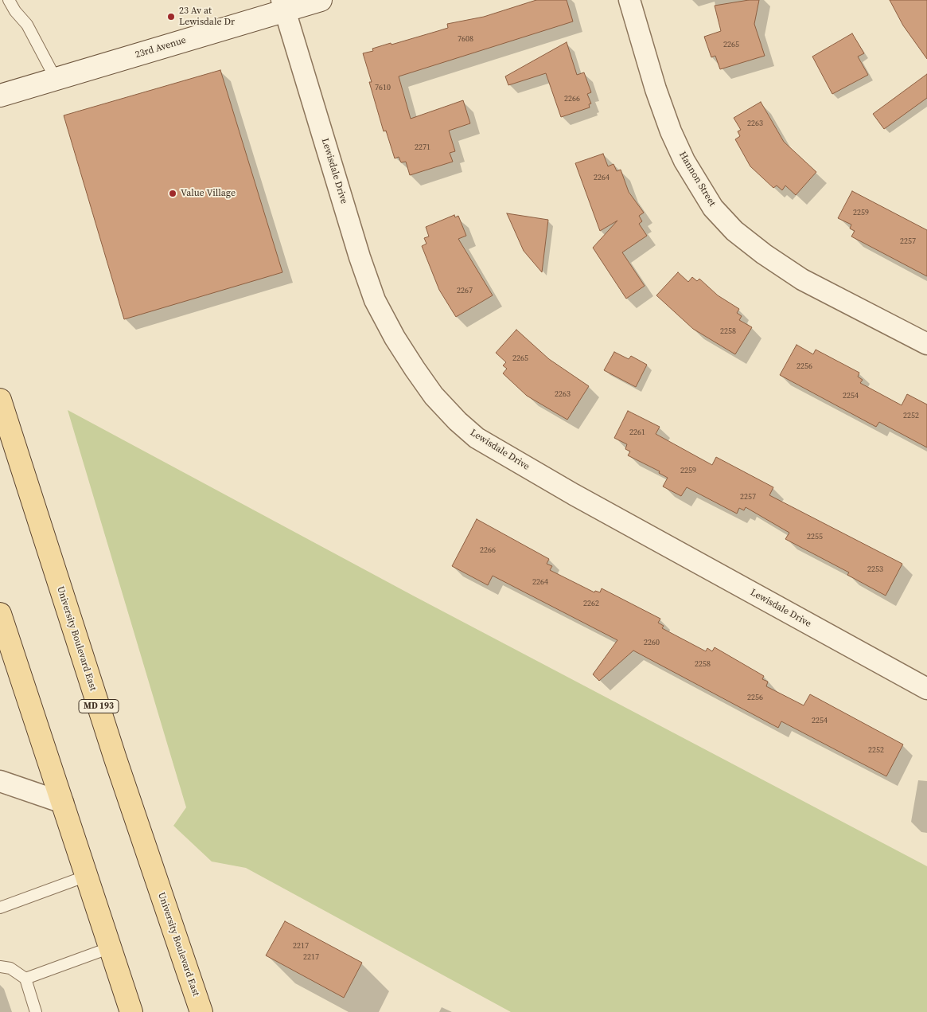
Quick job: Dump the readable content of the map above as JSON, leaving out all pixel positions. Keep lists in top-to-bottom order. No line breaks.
{"streets":{"main road":["University Boulevard East","MD 193"],"street":["23rd Avenue","Lewisdale Drive","Hannon Street"]},"crossings":[["23rd Avenue","Lewisdale Drive"]],"places":["23 Av at Lewisdale Dr","Value Village"],"house_numbers":["7608","2265","7610","2266","2263","2271","2264","2259","2257","2267","2258","2265","2256","2263","2254","2252","2261","2259","2257","2255","2266","2253","2264","2262","2260","2258","2256","2254","2252","2217","2217"]}
